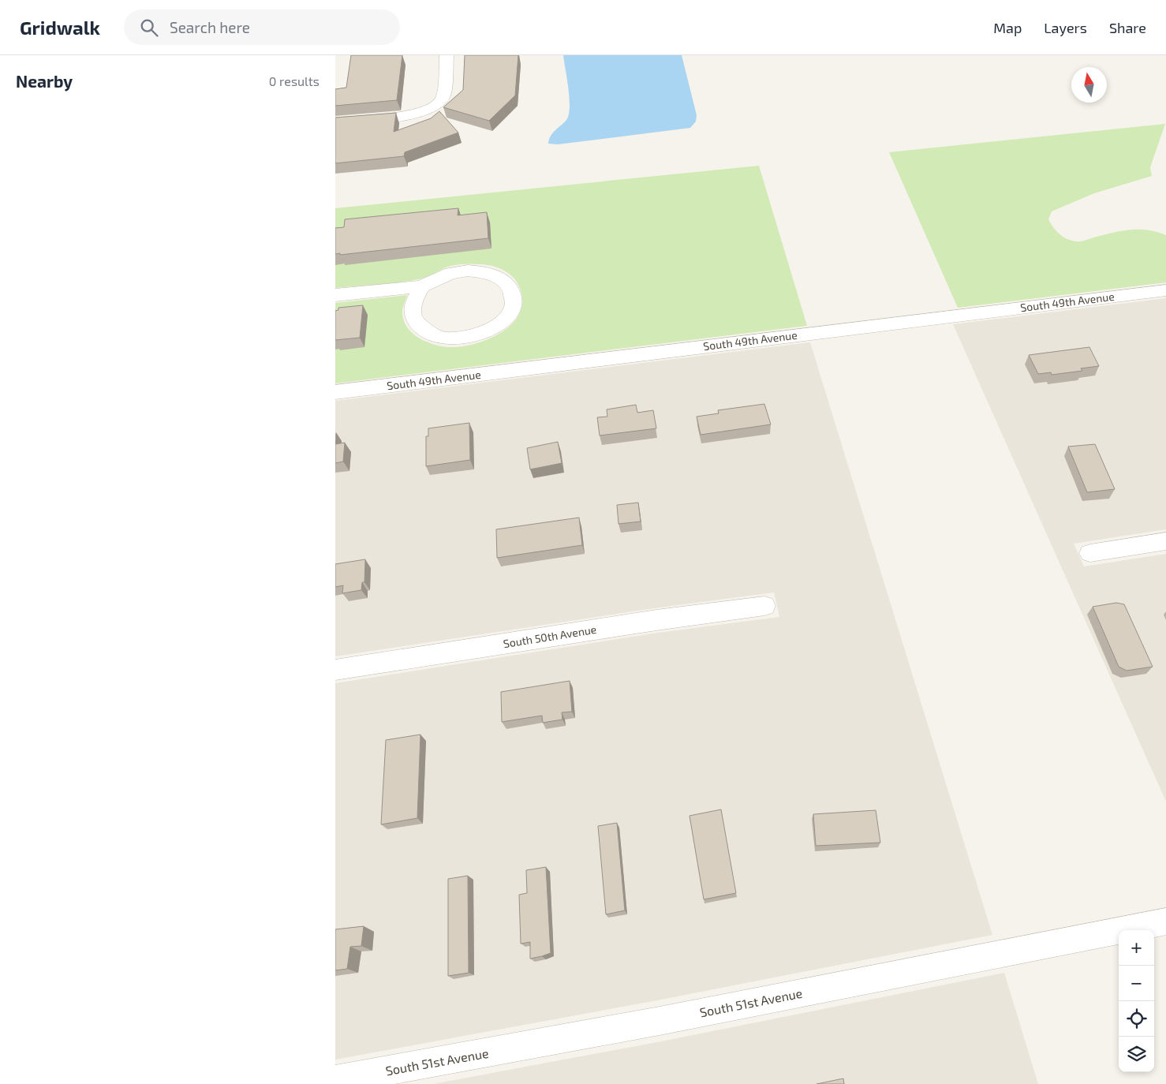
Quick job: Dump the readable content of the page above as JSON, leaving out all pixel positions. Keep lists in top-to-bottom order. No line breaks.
{"streets":{"street":["South 49th Avenue","South 50th Avenue","South 51st Avenue"]},"north":"top","page":{"header":"Gridwalk","search":"Search here","nav":["Map","Layers","Share"],"heading":["Nearby","0 results"],"map_buttons":["+","−"]}}
